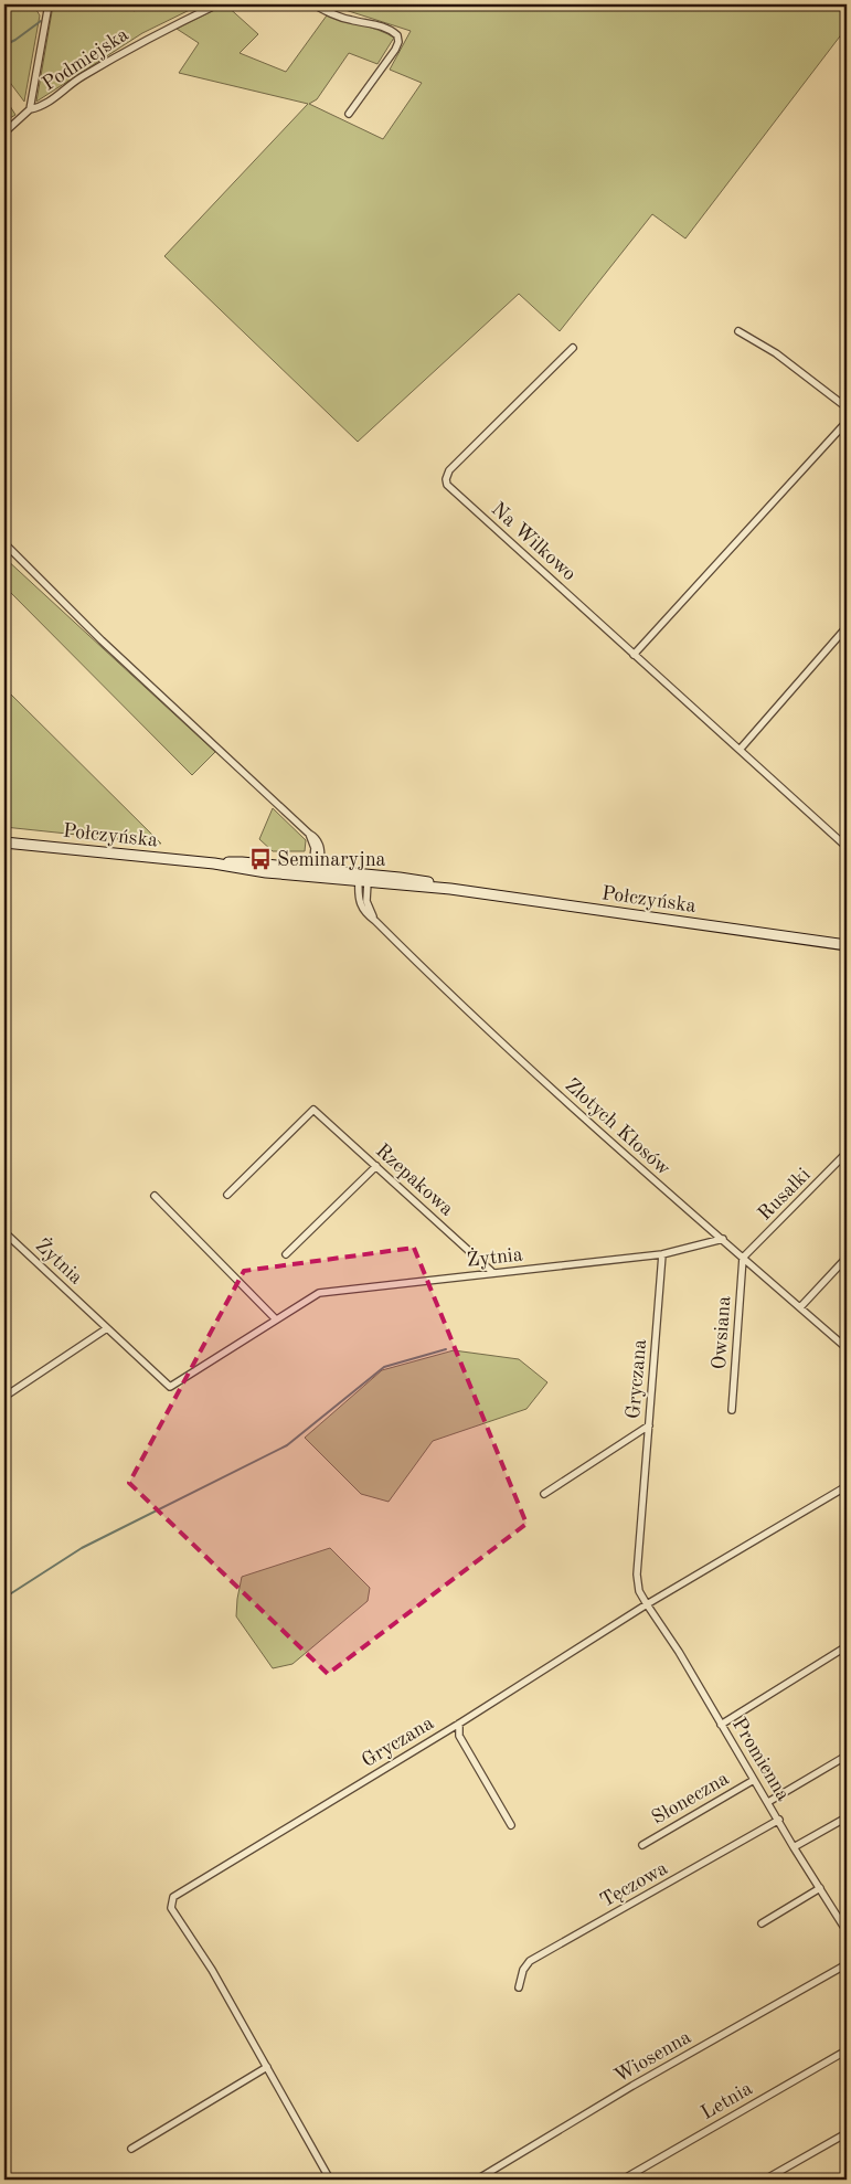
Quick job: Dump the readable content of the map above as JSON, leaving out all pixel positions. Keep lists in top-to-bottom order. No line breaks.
{"streets":{"main road":["Połczyńska"],"street":["Podmiejska","Na Wilkowo","Złotych Kłosów","Rzepakowa","Rusałki","Żytnia","Owsiana","Gryczana","Promienna","Słoneczna","Tęczowa","Wiosenna","Letnia"]},"crossings":[["Połczyńska","Złotych Kłosów"],["Złotych Kłosów","Rusałki"],["Złotych Kłosów","Żytnia"],["Złotych Kłosów","Owsiana"],["Rzepakowa","Żytnia"],["Rusałki","Owsiana"],["Żytnia","Gryczana"],["Gryczana","Promienna"],["Promienna","Słoneczna"],["Promienna","Tęczowa"]],"places":{"bus stop":["Seminaryjna"]}}
